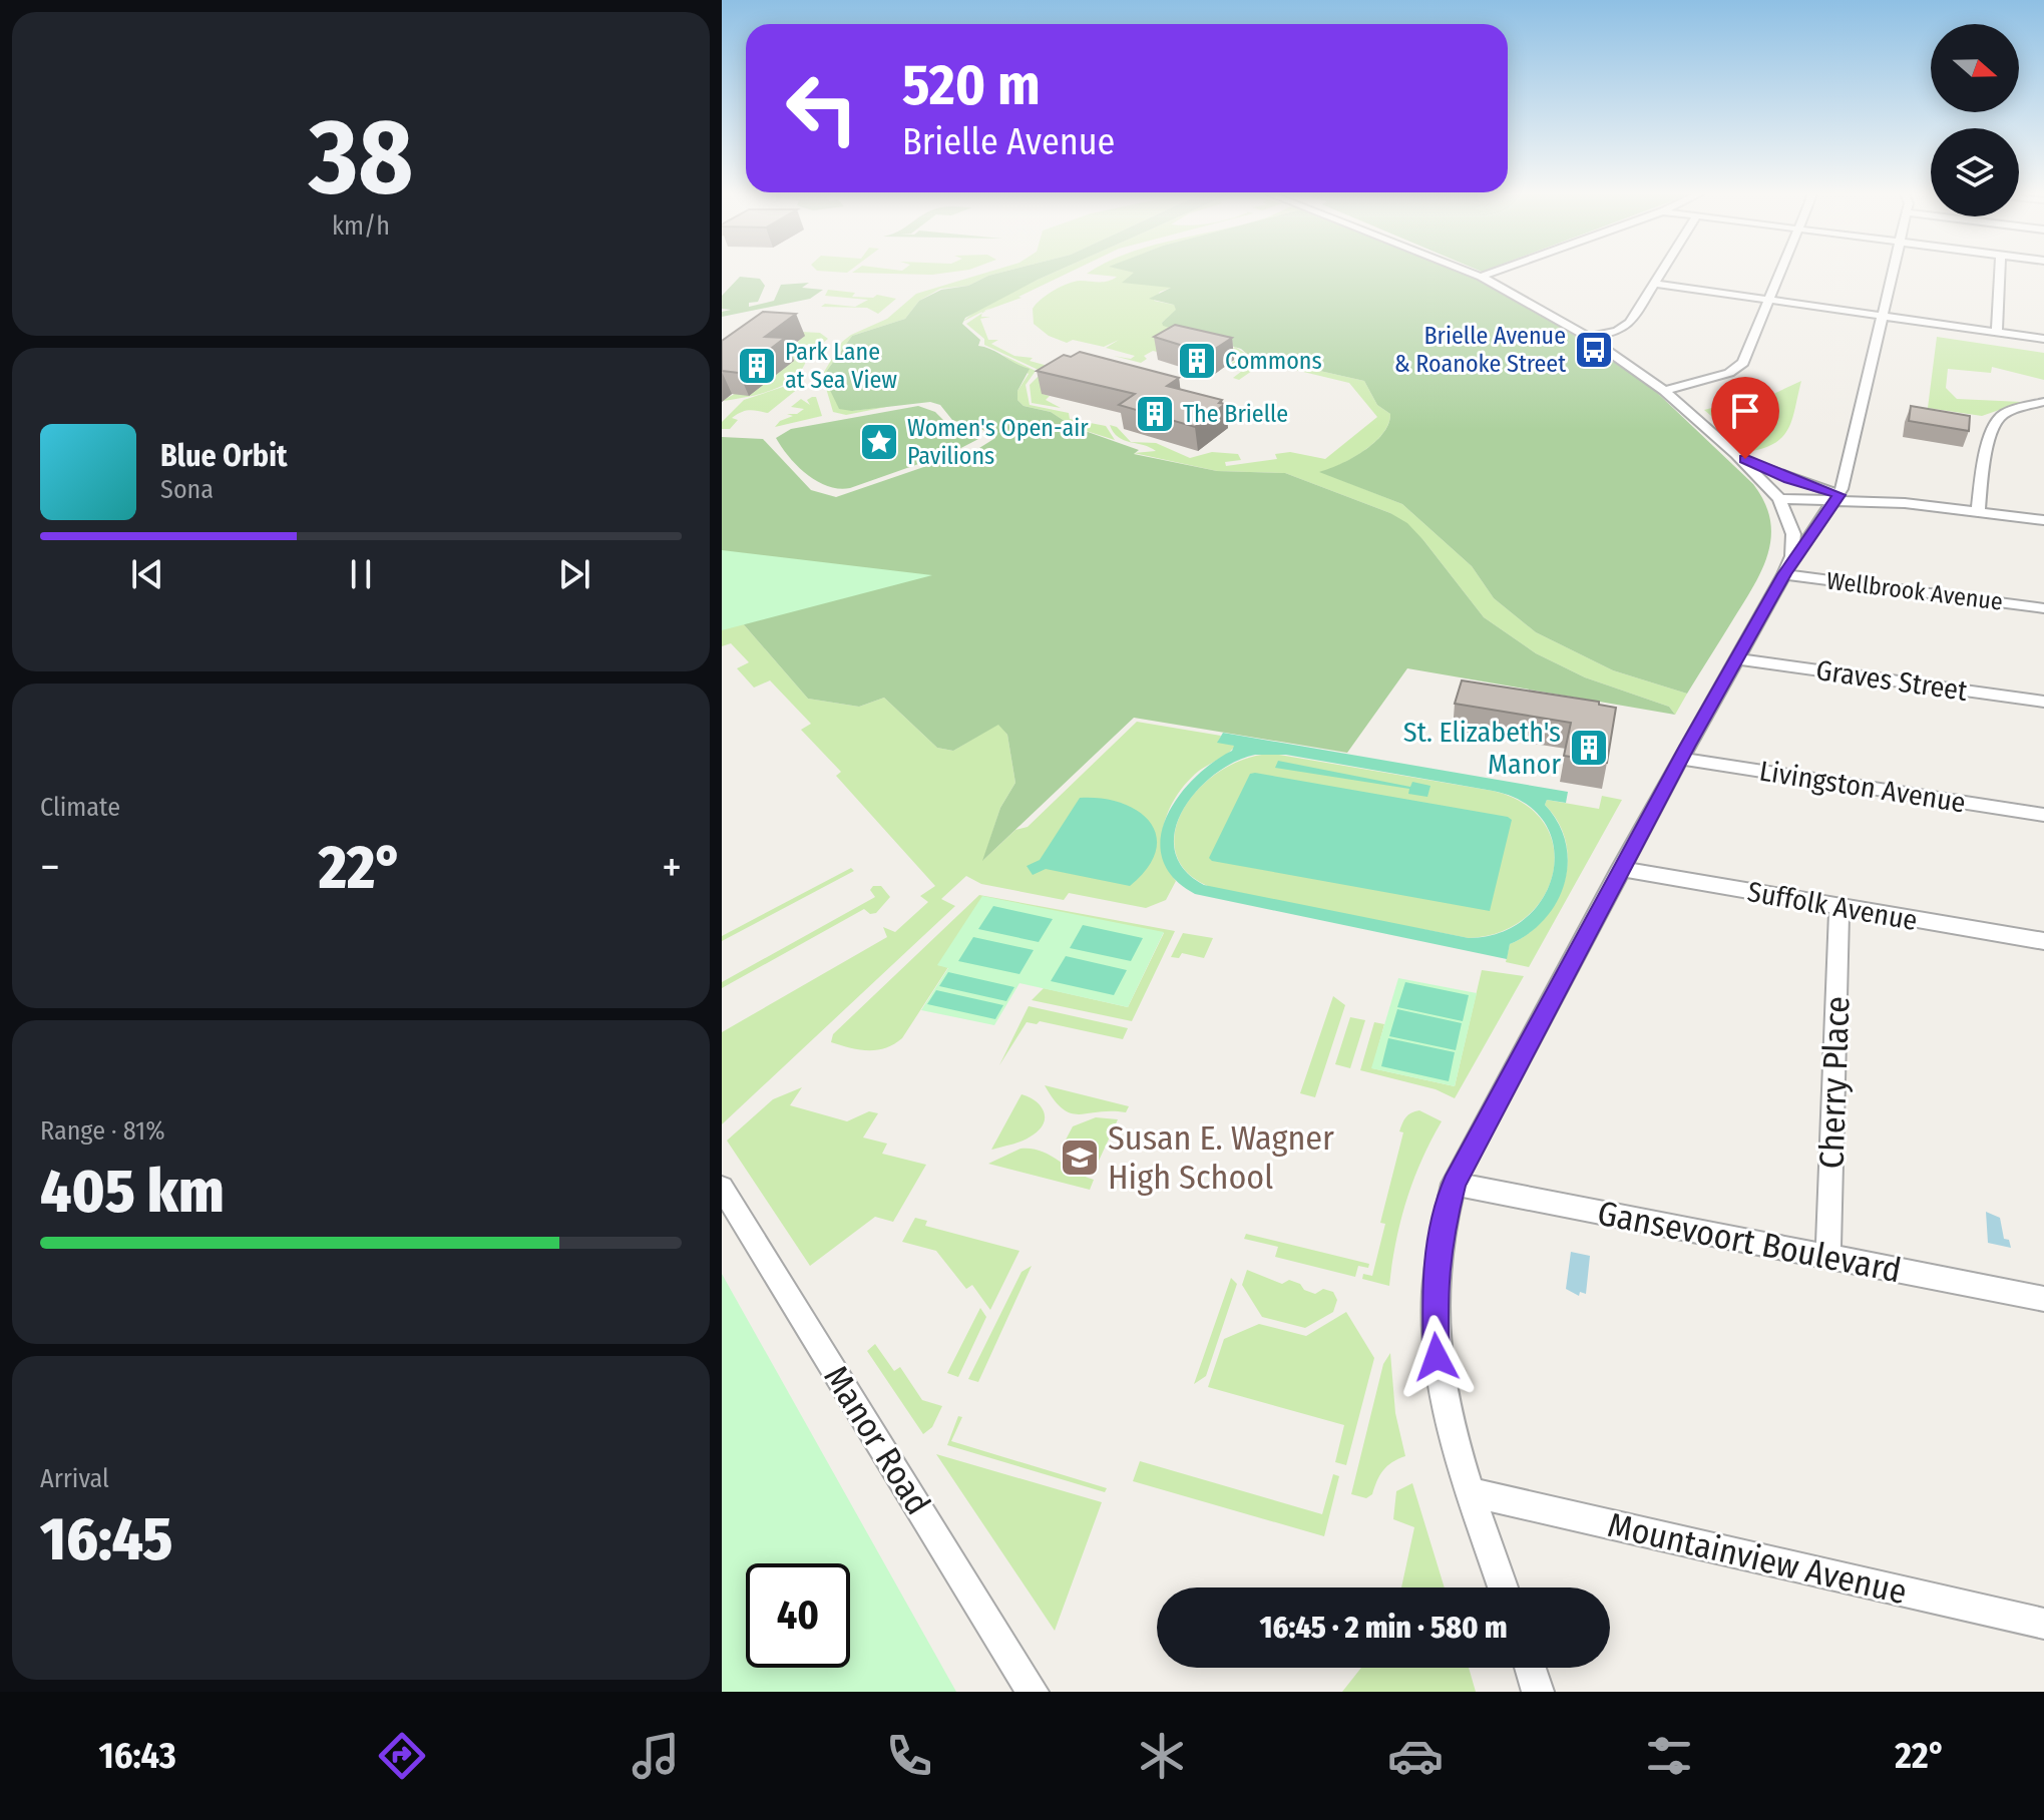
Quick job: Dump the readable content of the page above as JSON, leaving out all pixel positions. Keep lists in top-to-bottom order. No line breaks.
{"streets":{"street":["Wellbrook Avenue","Graves Street","Livingston Avenue","Suffolk Avenue","Cherry Place","Gansevoort Boulevard","Manor Road","Mountainview Avenue"]},"crossings":[["Suffolk Avenue","Cherry Place"],["Cherry Place","Gansevoort Boulevard"]],"places":{"bus stop":["Brielle Avenue & Roanoke Street"],"building":["Commons","Park Lane at Sea View","The Brielle","St. Elizabeth's Manor"],"place":["Women's Open-air Pavilions"],"school or university":["Susan E. Wagner High School"]},"north":"right","page":{"tile":[["38","km/h"],"Climate",["Range · 81%","405 km"],["Arrival","16:45"]],"turn":["520 m","Brielle Avenue"],"song":["Blue Orbit","Sona"],"heat":["−","22°","+"],"limit":"40","trip":"16:45 · 2 min · 580 m","tabs":["16:43","22°"]}}
